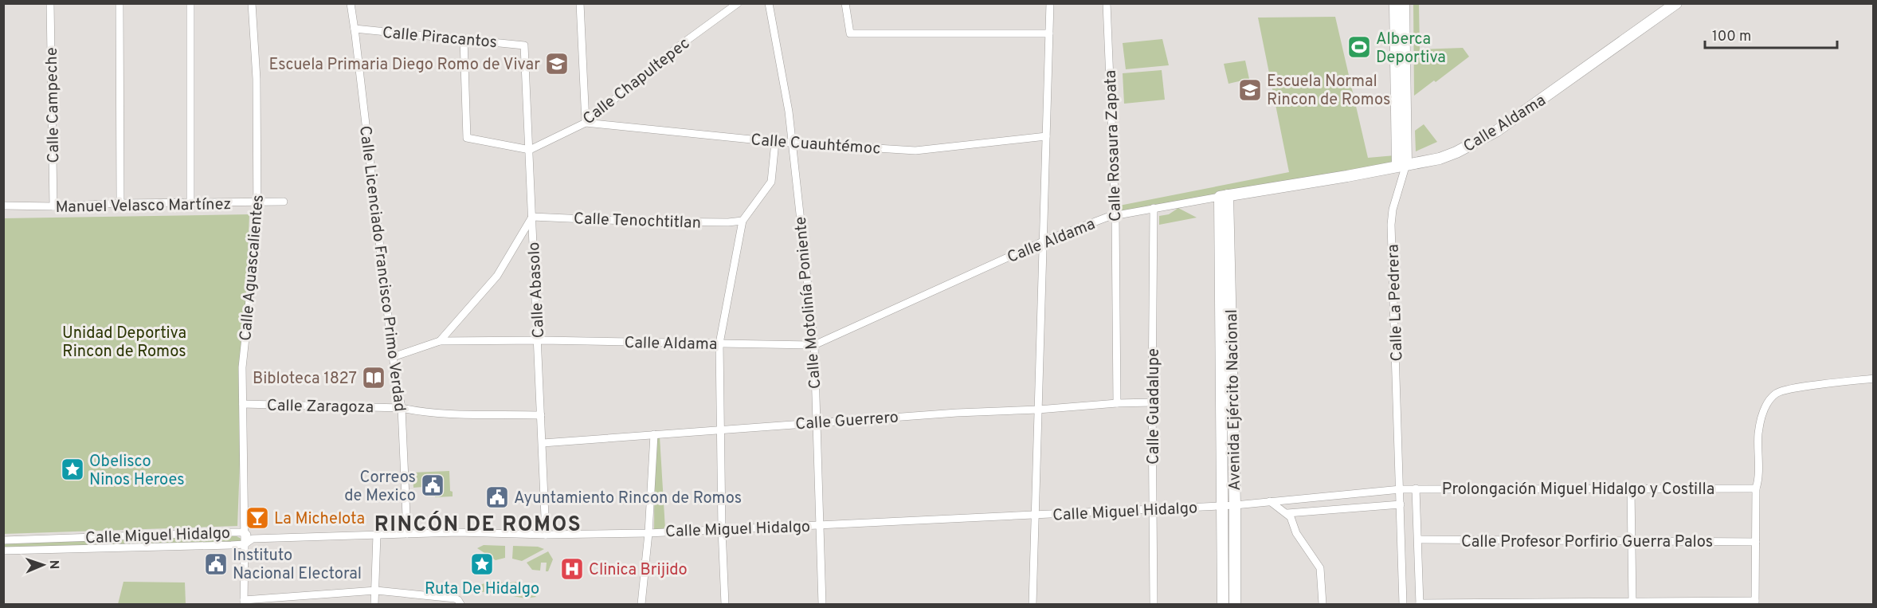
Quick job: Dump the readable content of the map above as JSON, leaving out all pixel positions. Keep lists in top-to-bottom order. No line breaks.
{"streets":{"main road":["Calle Aldama","Calle La Pedrera","Avenida Ejército Nacional"],"street":["Calle Piracantos","Calle Chapultepec","Calle Campeche","Calle Cuauhtémoc","Calle Rosaura Zapata","Manuel Velasco Martínez","Calle Tenochtitlan","Calle Aguascalientes","Calle Licenciado Francisco Primo Verdad","Calle Abasolo","Calle Motolinía Poniente","Calle Zaragoza","Calle Guadalupe","Calle Guerrero","Prolongación Miguel Hidalgo y Costilla","Calle Miguel Hidalgo","Calle Profesor Porfirio Guerra Palos"]},"crossings":[["Calle Piracantos","Calle Licenciado Francisco Primo Verdad"],["Calle Piracantos","Calle Abasolo"],["Calle Chapultepec","Calle Cuauhtémoc"],["Calle Chapultepec","Calle Abasolo"],["Calle Campeche","Manuel Velasco Martínez"],["Calle Aldama","Calle Rosaura Zapata"],["Calle Aldama","Calle Licenciado Francisco Primo Verdad"],["Calle Aldama","Calle Abasolo"],["Calle Aldama","Calle Motolinía Poniente"],["Calle Aldama","Calle La Pedrera"],["Calle Aldama","Avenida Ejército Nacional"],["Calle Aldama","Calle Guadalupe"],["Calle Cuauhtémoc","Calle Motolinía Poniente"],["Calle Rosaura Zapata","Calle Guerrero"],["Manuel Velasco Martínez","Calle Aguascalientes"],["Calle Tenochtitlan","Calle Abasolo"],["Calle Aguascalientes","Calle Zaragoza"],["Calle Aguascalientes","Calle Miguel Hidalgo"],["Calle Licenciado Francisco Primo Verdad","Calle Zaragoza"],["Calle Licenciado Francisco Primo Verdad","Calle Miguel Hidalgo"],["Calle Abasolo","Calle Zaragoza"],["Calle Abasolo","Calle Guerrero"],["Calle Abasolo","Calle Miguel Hidalgo"],["Calle Motolinía Poniente","Calle Guerrero"],["Calle Motolinía Poniente","Calle Miguel Hidalgo"],["Calle La Pedrera","Prolongación Miguel Hidalgo y Costilla"],["Avenida Ejército Nacional","Calle Miguel Hidalgo"],["Calle Guadalupe","Calle Guerrero"],["Calle Guadalupe","Calle Miguel Hidalgo"]],"districts":["RINCÓN DE ROMOS"],"parks":["Unidad Deportiva Rincon de Romos"],"places":{"sports":["Alberca Deportiva"],"school or university":["Escuela Primaria Diego Romo de Vivar","Escuela Normal Rincon de Romos"],"library":["Bibloteca 1827"],"place":["Obelisco Ninos Heroes","Ruta De Hidalgo"],"public building":["Correos de Mexico","Ayuntamiento Rincon de Romos","Instituto Nacional Electoral"],"bar":["La Michelota"],"hospital":["Clinica Brijido"]},"scale_bar":"100 m","north":"right"}
